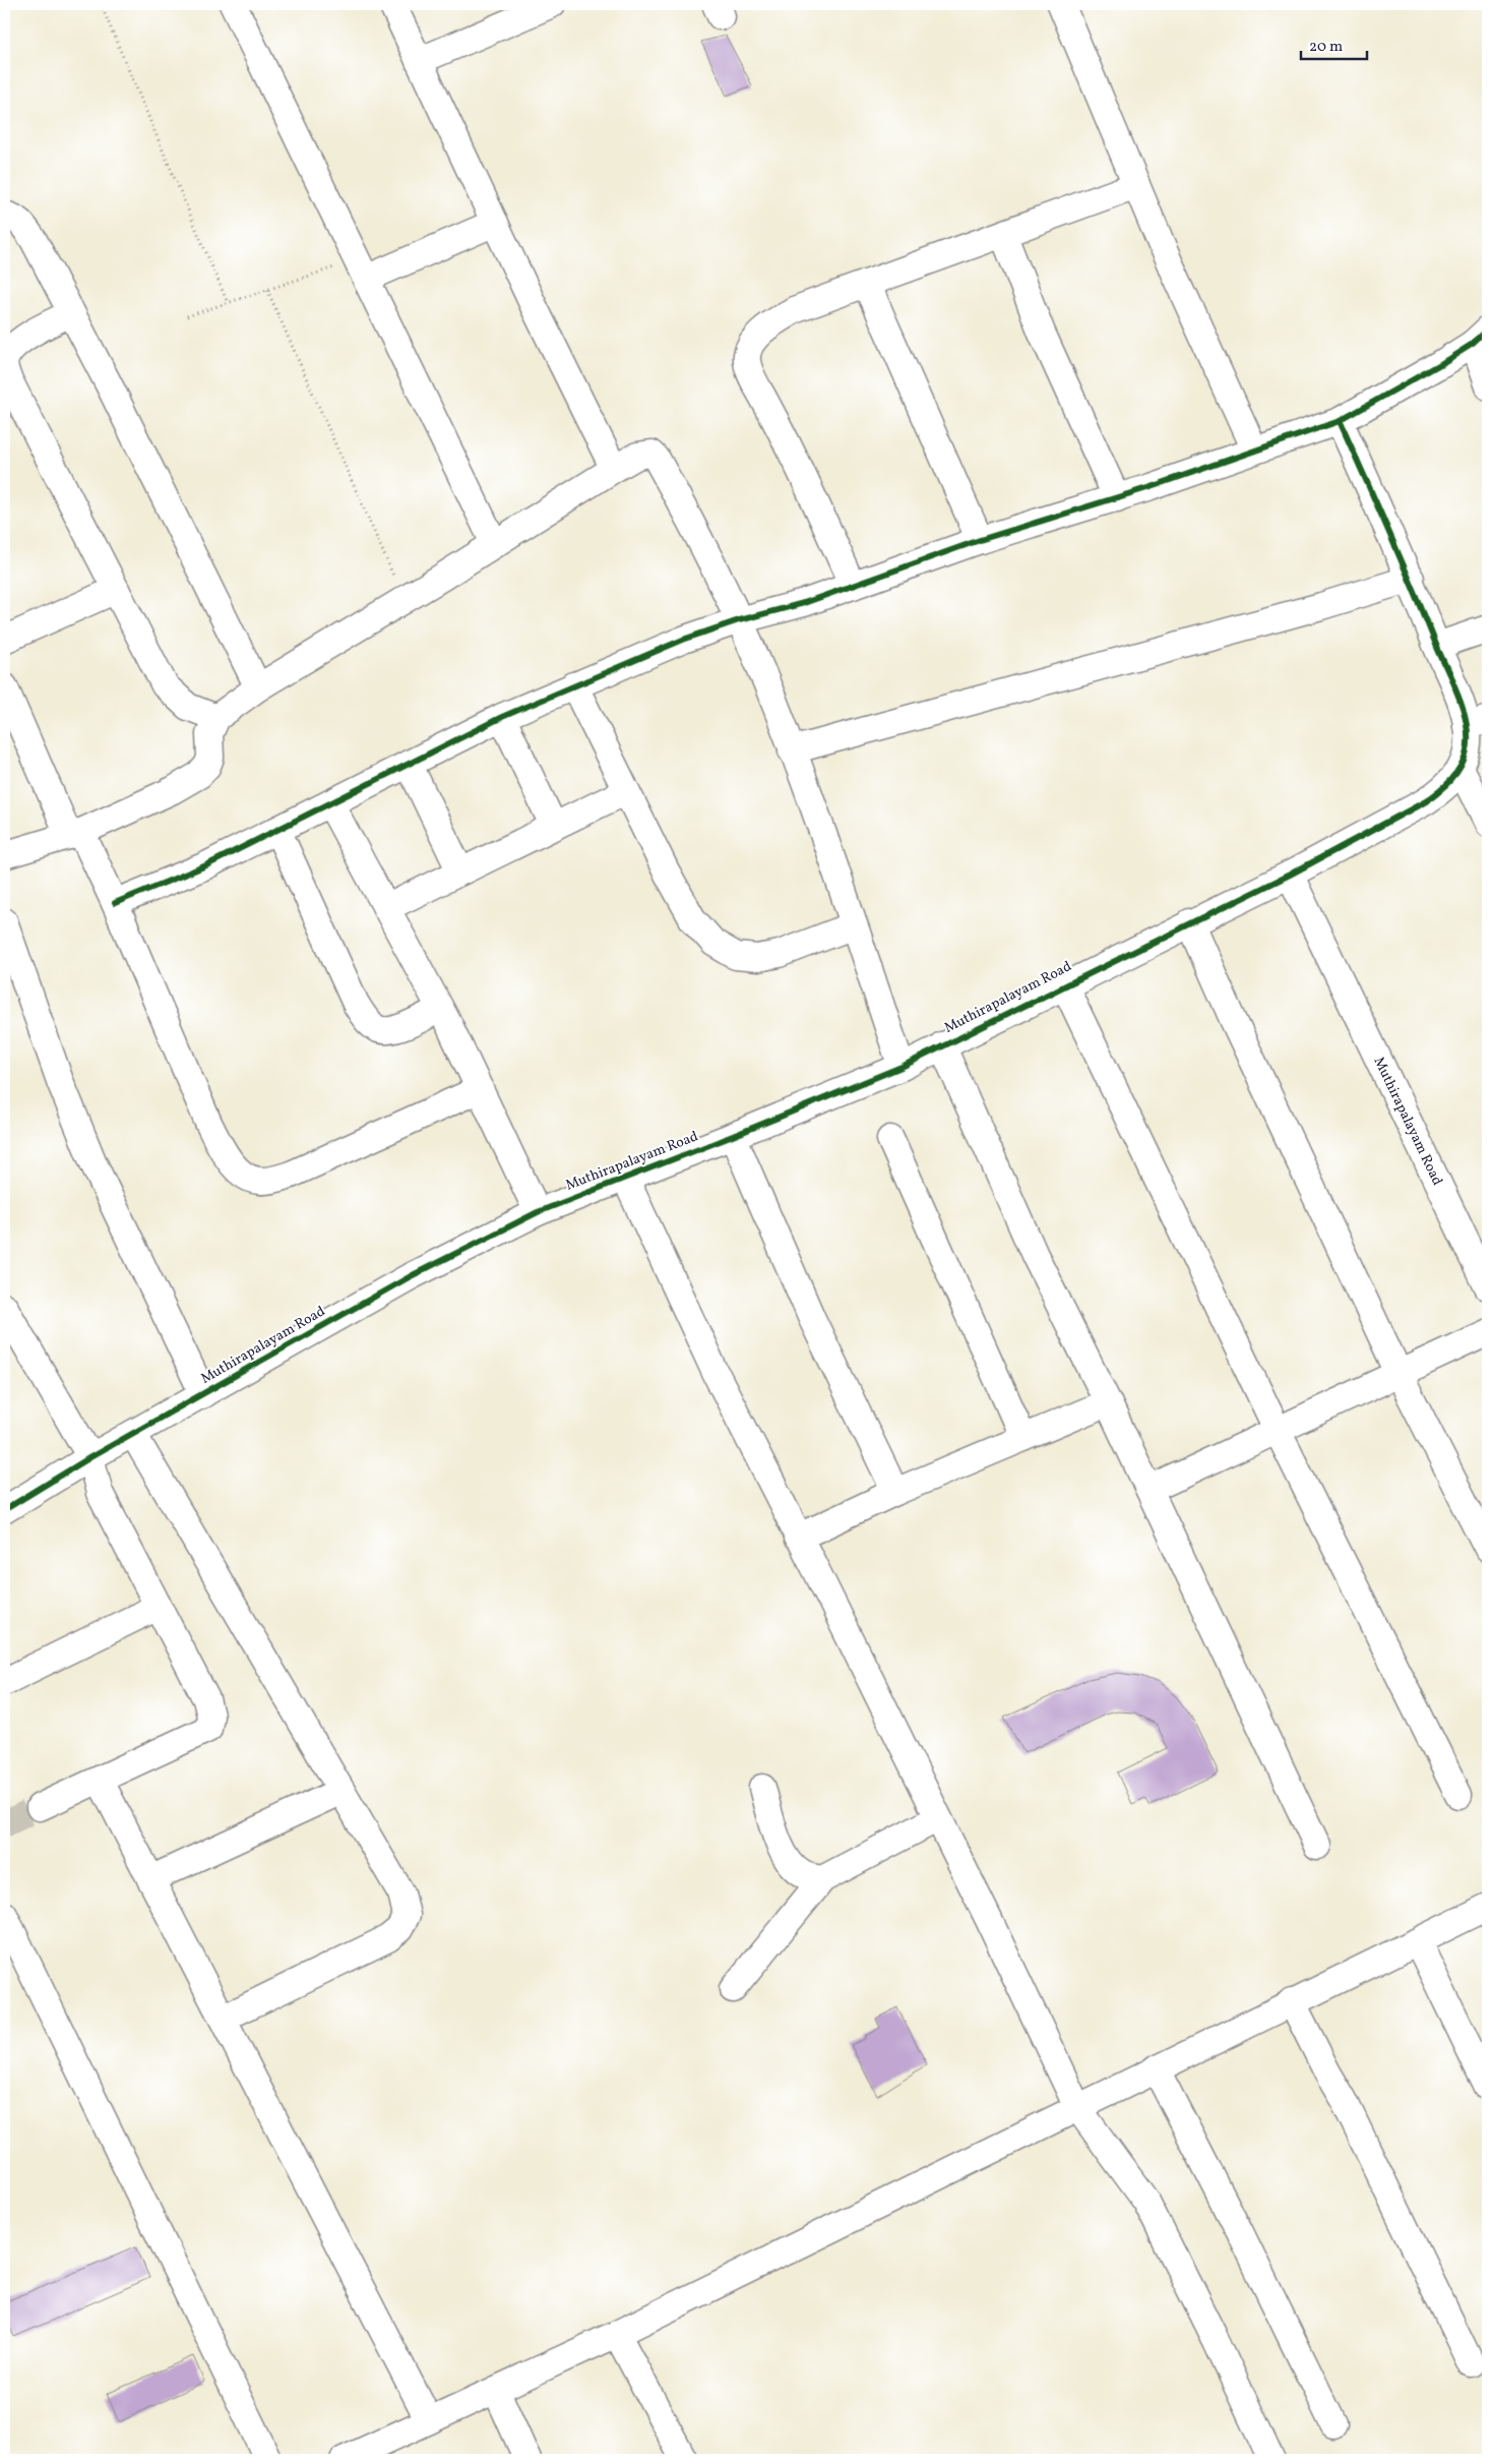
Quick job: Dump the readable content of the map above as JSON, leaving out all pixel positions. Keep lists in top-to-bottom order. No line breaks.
{"streets":{"street":["Muthirapalayam Road"]},"scale_bar":"20 m"}
